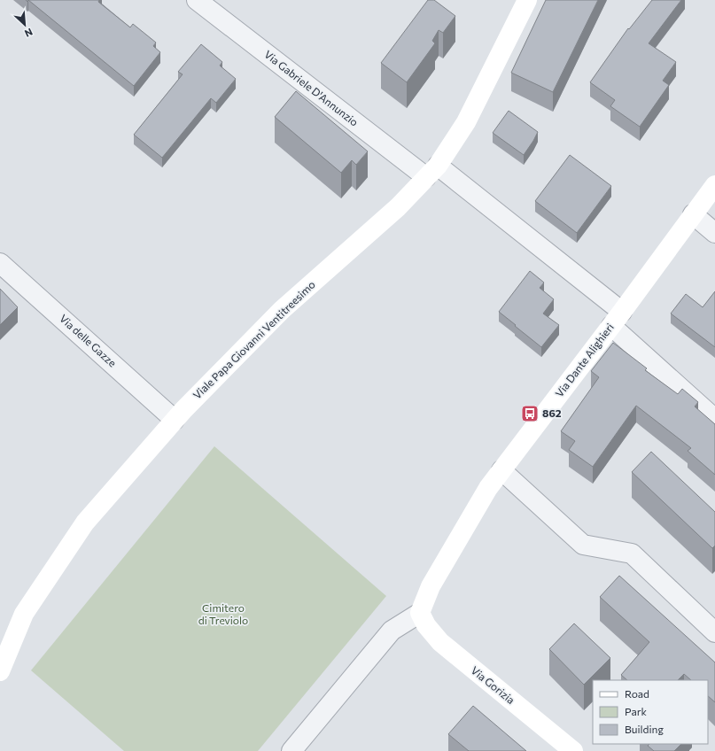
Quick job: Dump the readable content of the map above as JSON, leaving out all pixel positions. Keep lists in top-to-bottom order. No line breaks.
{"streets":{"street":["Via Gabriele D'Annunzio","Viale Papa Giovanni Ventitreesimo","Via delle Gazze","Via Dante Alighieri","Via Gorizia"]},"crossings":[["Via Gabriele D'Annunzio","Viale Papa Giovanni Ventitreesimo"],["Via Gabriele D'Annunzio","Via Dante Alighieri"],["Viale Papa Giovanni Ventitreesimo","Via delle Gazze"],["Via Dante Alighieri","Via Gorizia"]],"parks":["Cimitero di Treviolo"],"places":{"bus stop":["862"]},"legend":["Road","Park","Building"],"north":"bottom right"}
